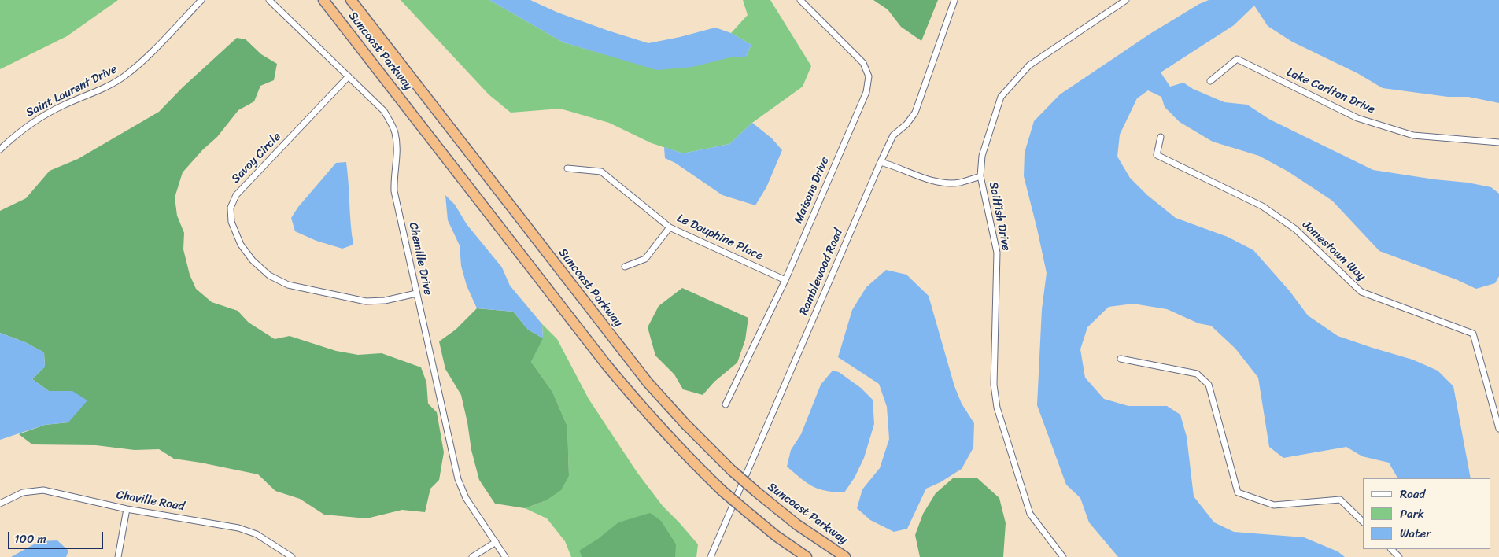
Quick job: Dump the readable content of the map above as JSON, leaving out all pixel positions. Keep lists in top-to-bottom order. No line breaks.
{"streets":{"highway":["Suncoast Parkway"],"street":["Saint Laurent Drive","Lake Carlton Drive","Savoy Circle","Maisons Drive","Sailfish Drive","Le Dauphine Place","Jamestown Way","Chemille Drive","Ramblewood Road","Chaville Road"]},"crossings":[["Savoy Circle","Chemille Drive"],["Maisons Drive","Le Dauphine Place"]],"legend":["Road","Park","Water"],"scale_bar":"100 m"}
